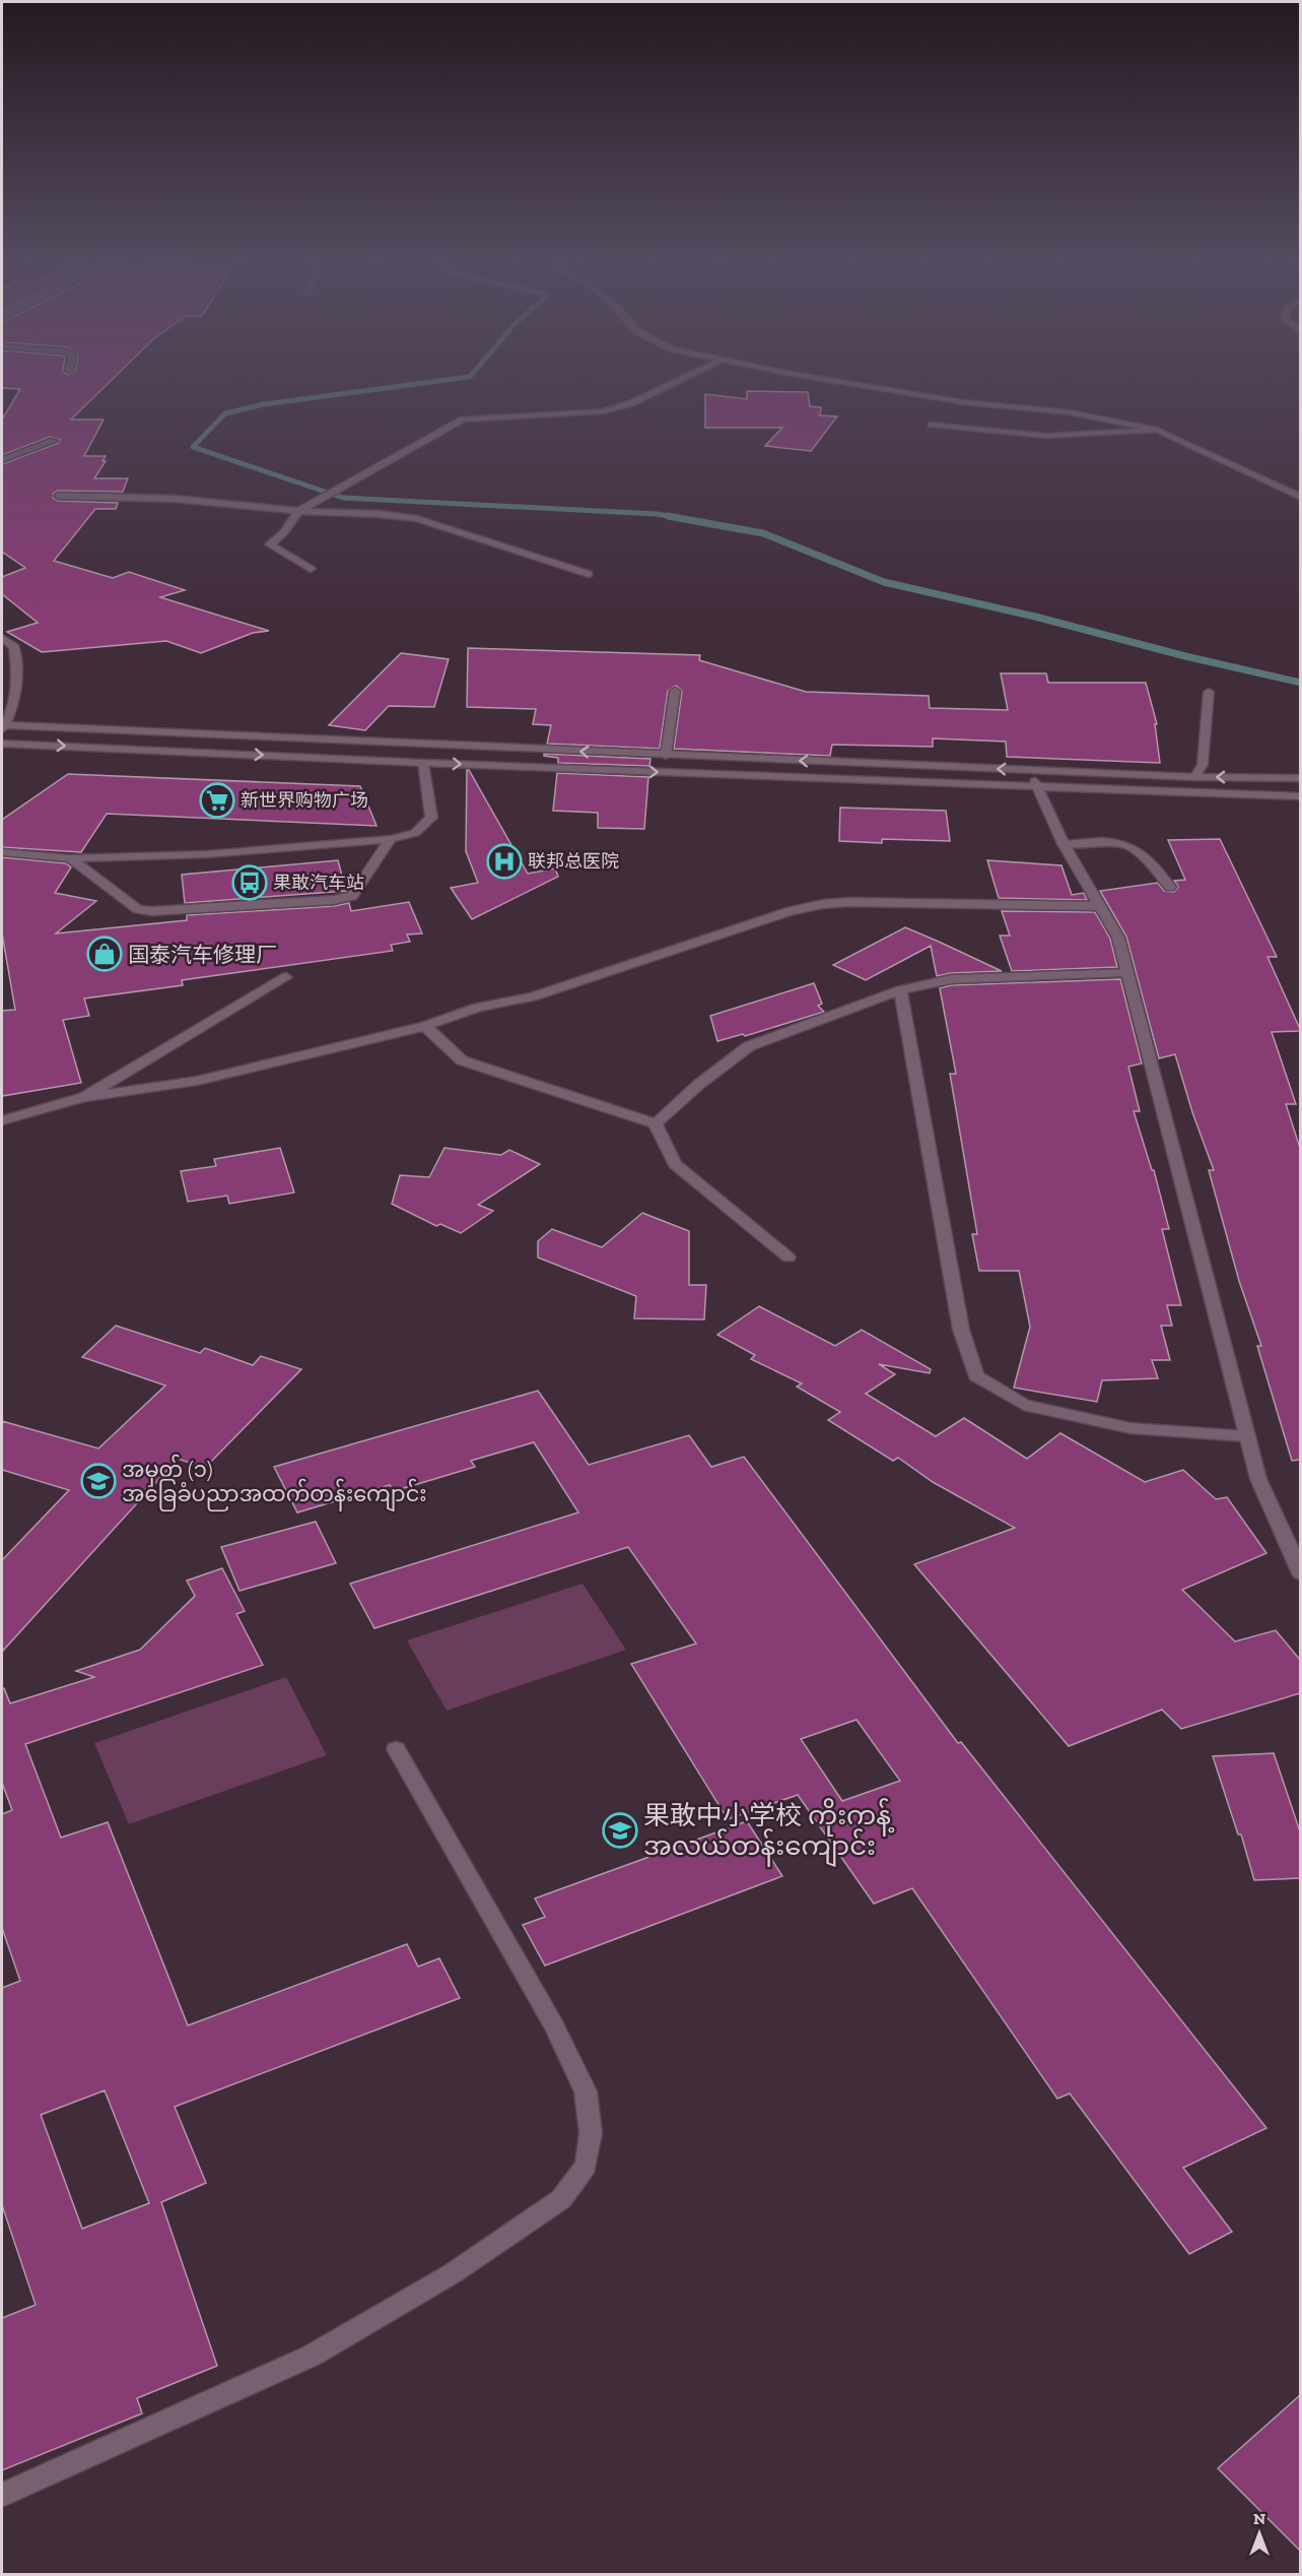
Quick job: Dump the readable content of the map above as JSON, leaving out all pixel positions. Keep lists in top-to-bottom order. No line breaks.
{"places":{"supermarket":["新世界购物广场"],"hospital":["联邦总医院"],"bus stop":["果敢汽车站"],"shop":["国泰汽车修理厂"],"school or university":["အမှတ် (၁) အခြေခံပညာအထက်တန်းကျောင်း","果敢中小学校 ကိုးကန့် အလယ်တန်းကျောင်း"]},"north":"top"}
